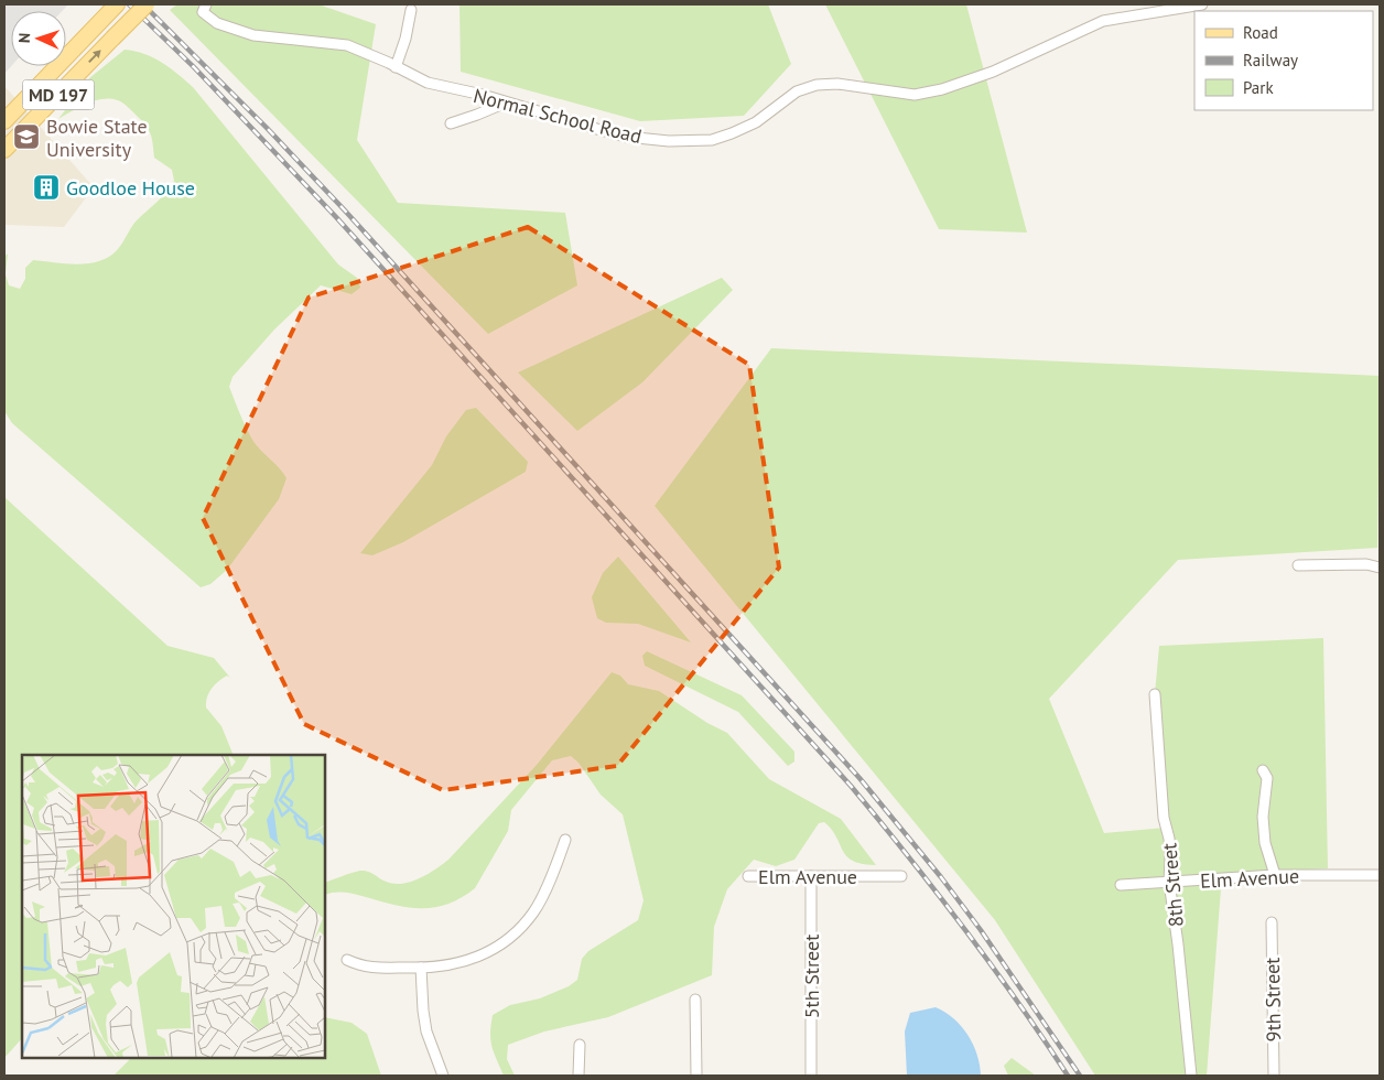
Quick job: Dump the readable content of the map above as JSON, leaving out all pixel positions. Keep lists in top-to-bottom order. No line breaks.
{"streets":{"main road":["MD 197"],"street":["Normal School Road","Elm Avenue","8th Street","5th Street","9th Street"]},"crossings":[["Elm Avenue","8th Street"],["Elm Avenue","5th Street"]],"places":{"school or university":["Bowie State University"],"building":["Goodloe House"]},"legend":["Road","Railway","Park"],"north":"left"}
